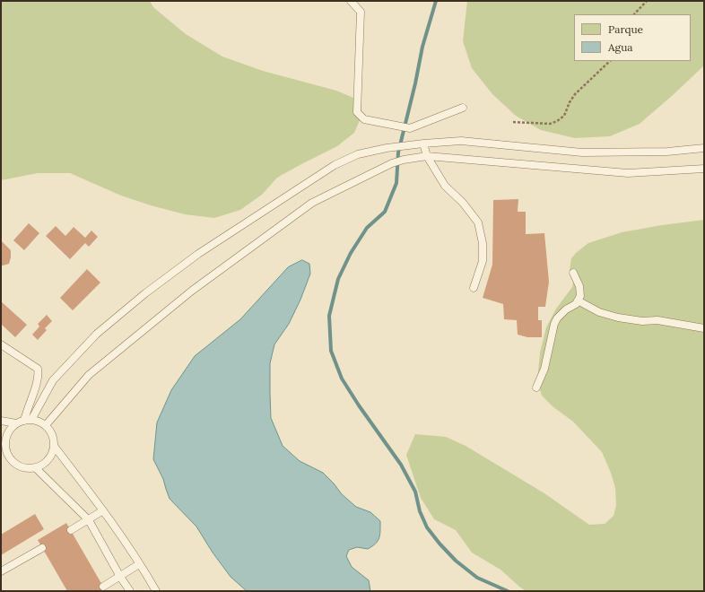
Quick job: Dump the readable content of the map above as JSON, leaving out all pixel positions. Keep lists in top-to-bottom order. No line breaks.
{"legend":["Parque","Agua"]}
